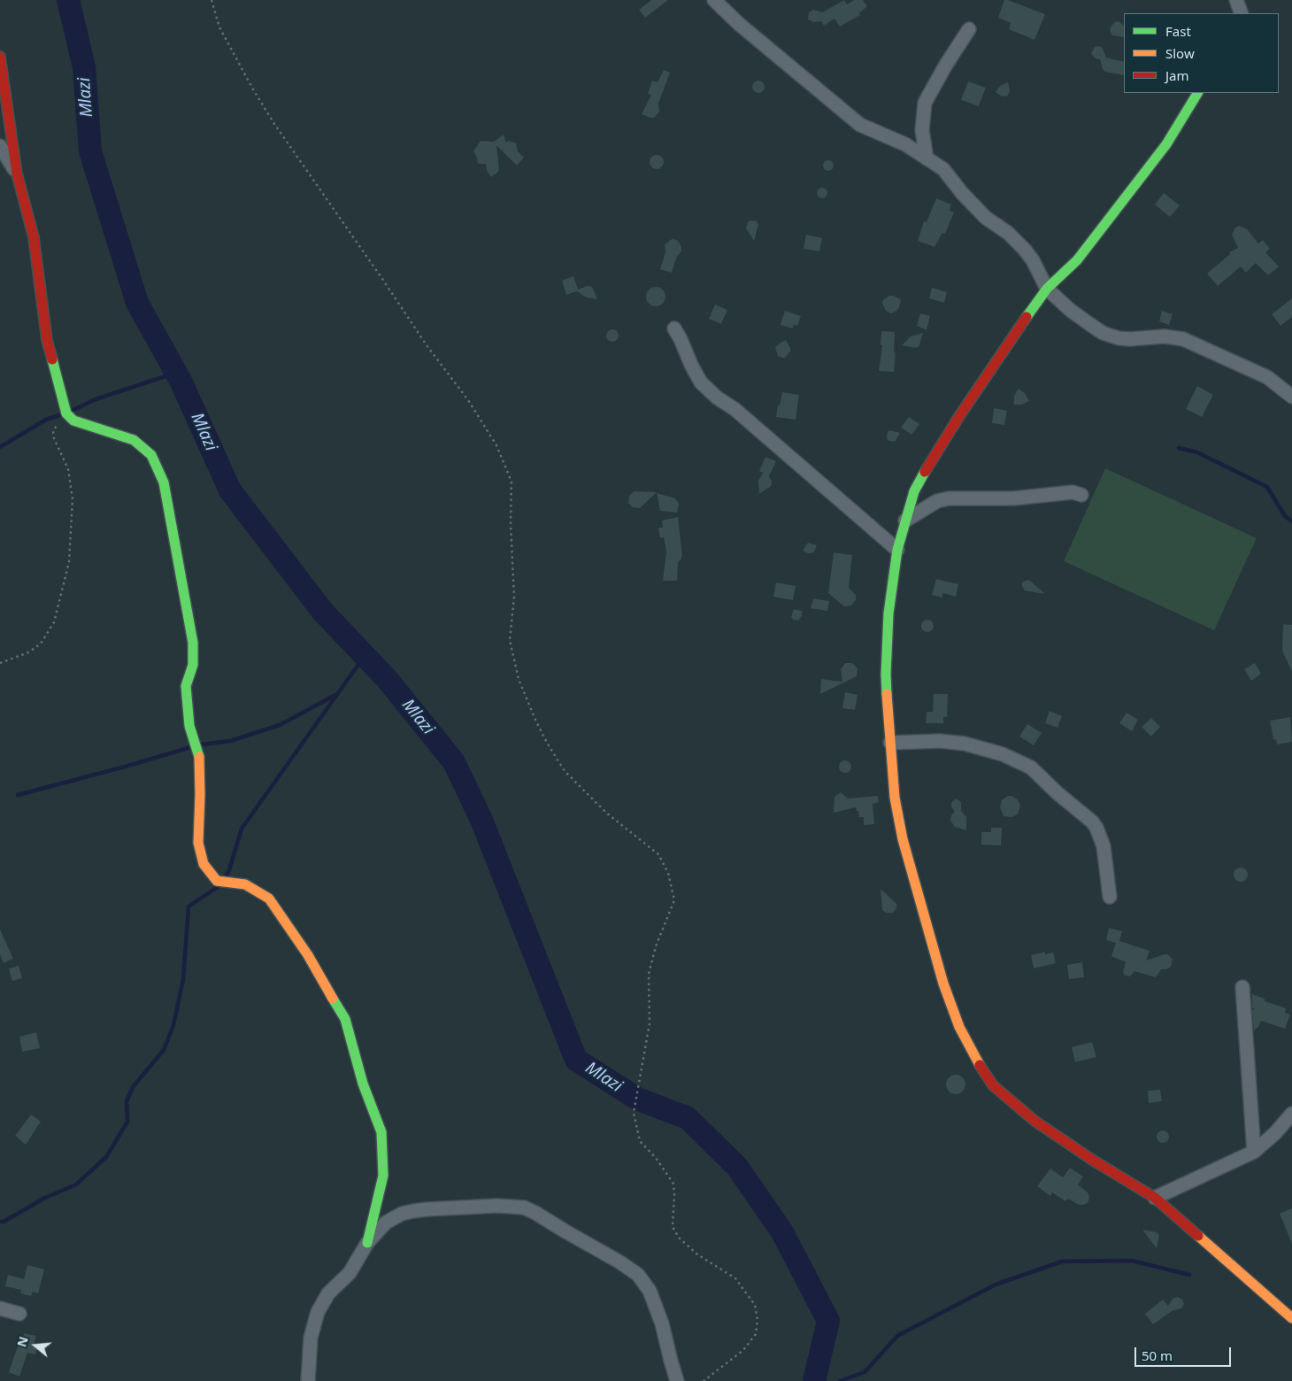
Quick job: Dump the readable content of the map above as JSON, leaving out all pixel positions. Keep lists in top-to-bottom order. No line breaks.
{"water":["Mlazi"],"legend":["Fast","Slow","Jam"],"scale_bar":"50 m","north":"left"}
